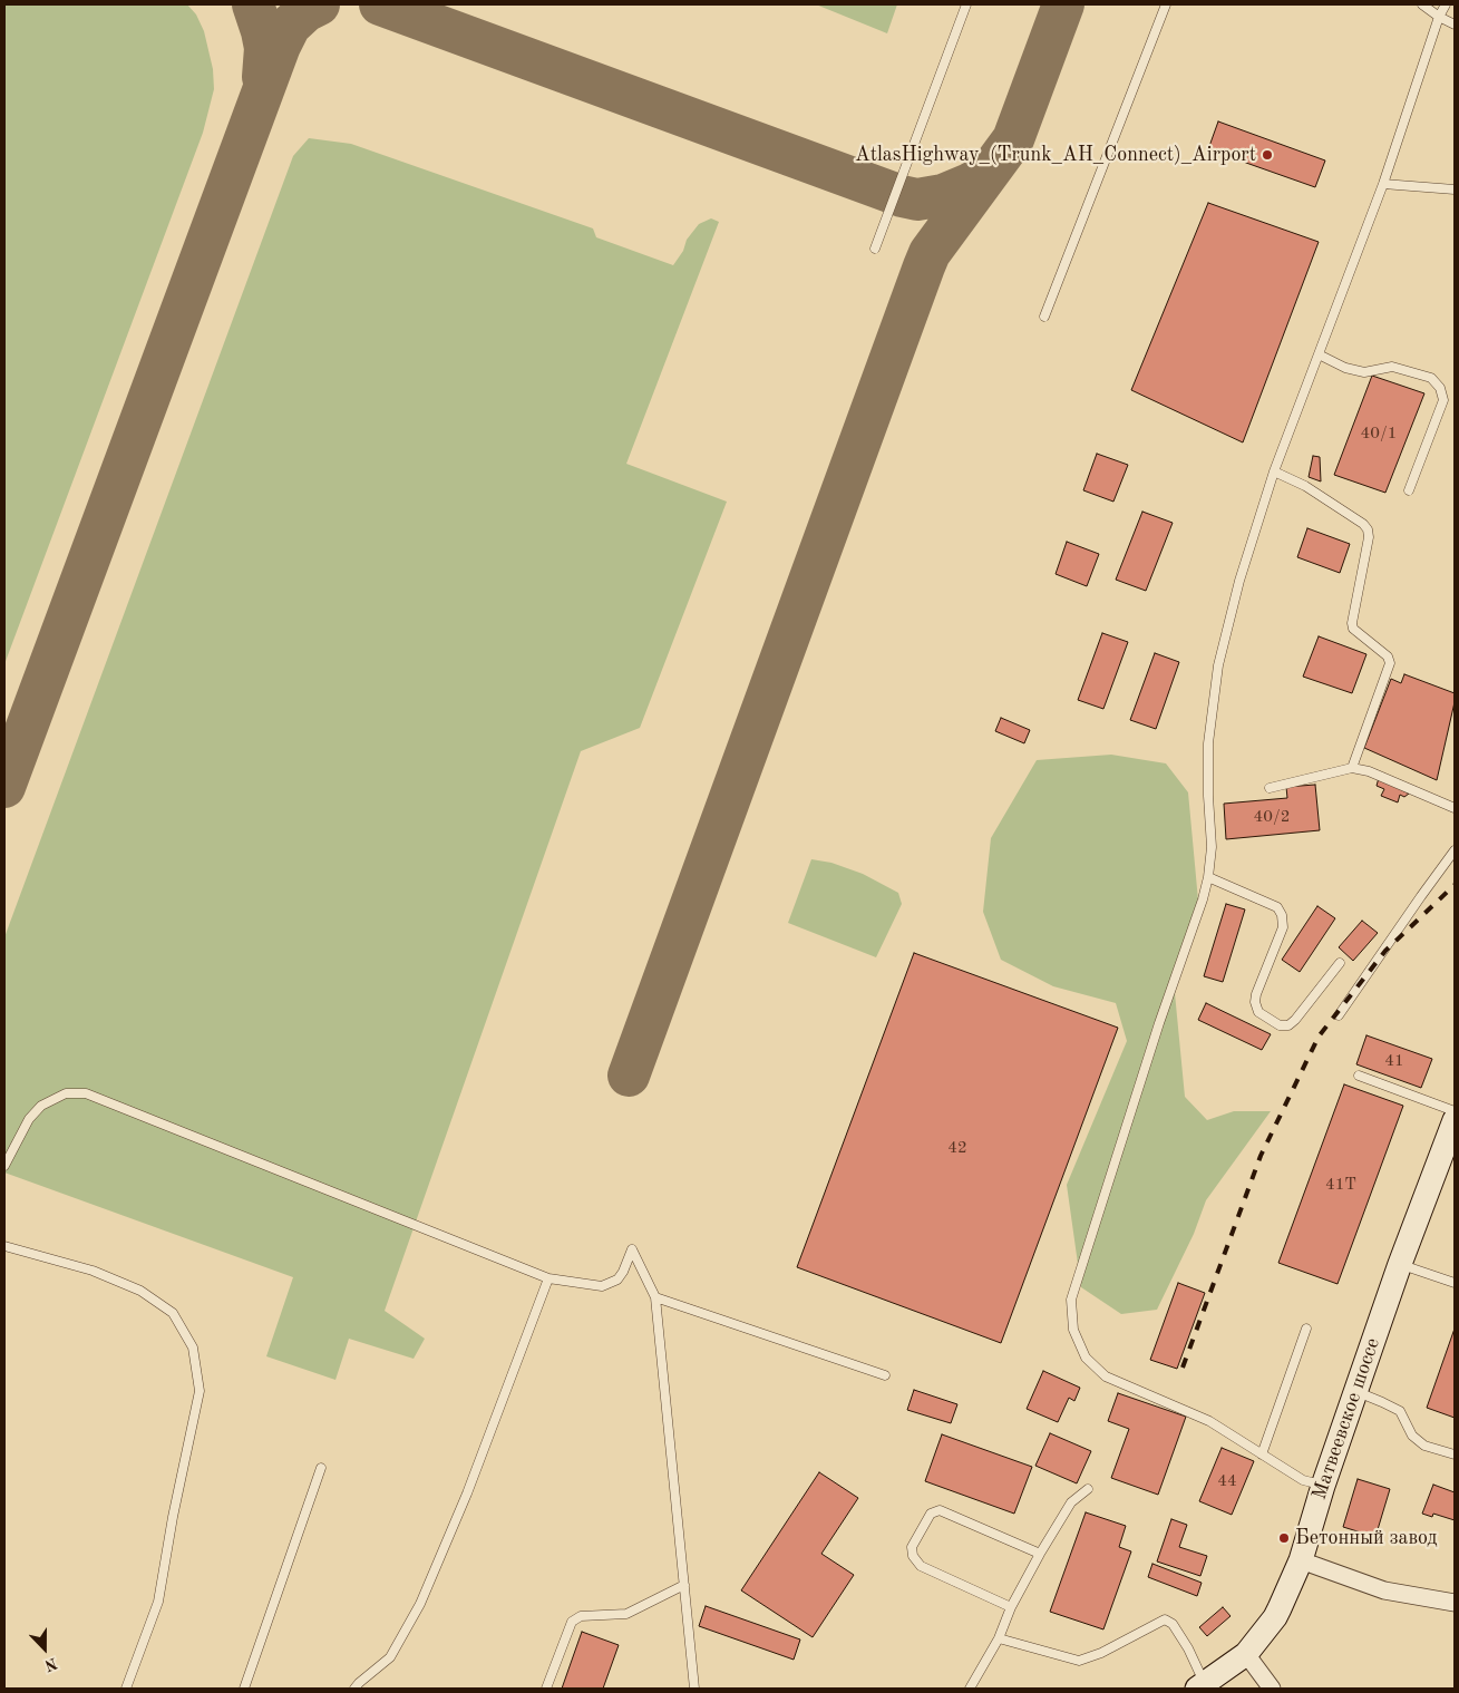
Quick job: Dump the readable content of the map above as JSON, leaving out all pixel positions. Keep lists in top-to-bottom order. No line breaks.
{"streets":{"main road":["Матвеевское шоссе"]},"places":["AtlasHighway_(Trunk_AH_Connect)_Airport","Бетонный завод"],"house_numbers":["40/1","40/2","41","42","41Т","44"],"north":"bottom"}
